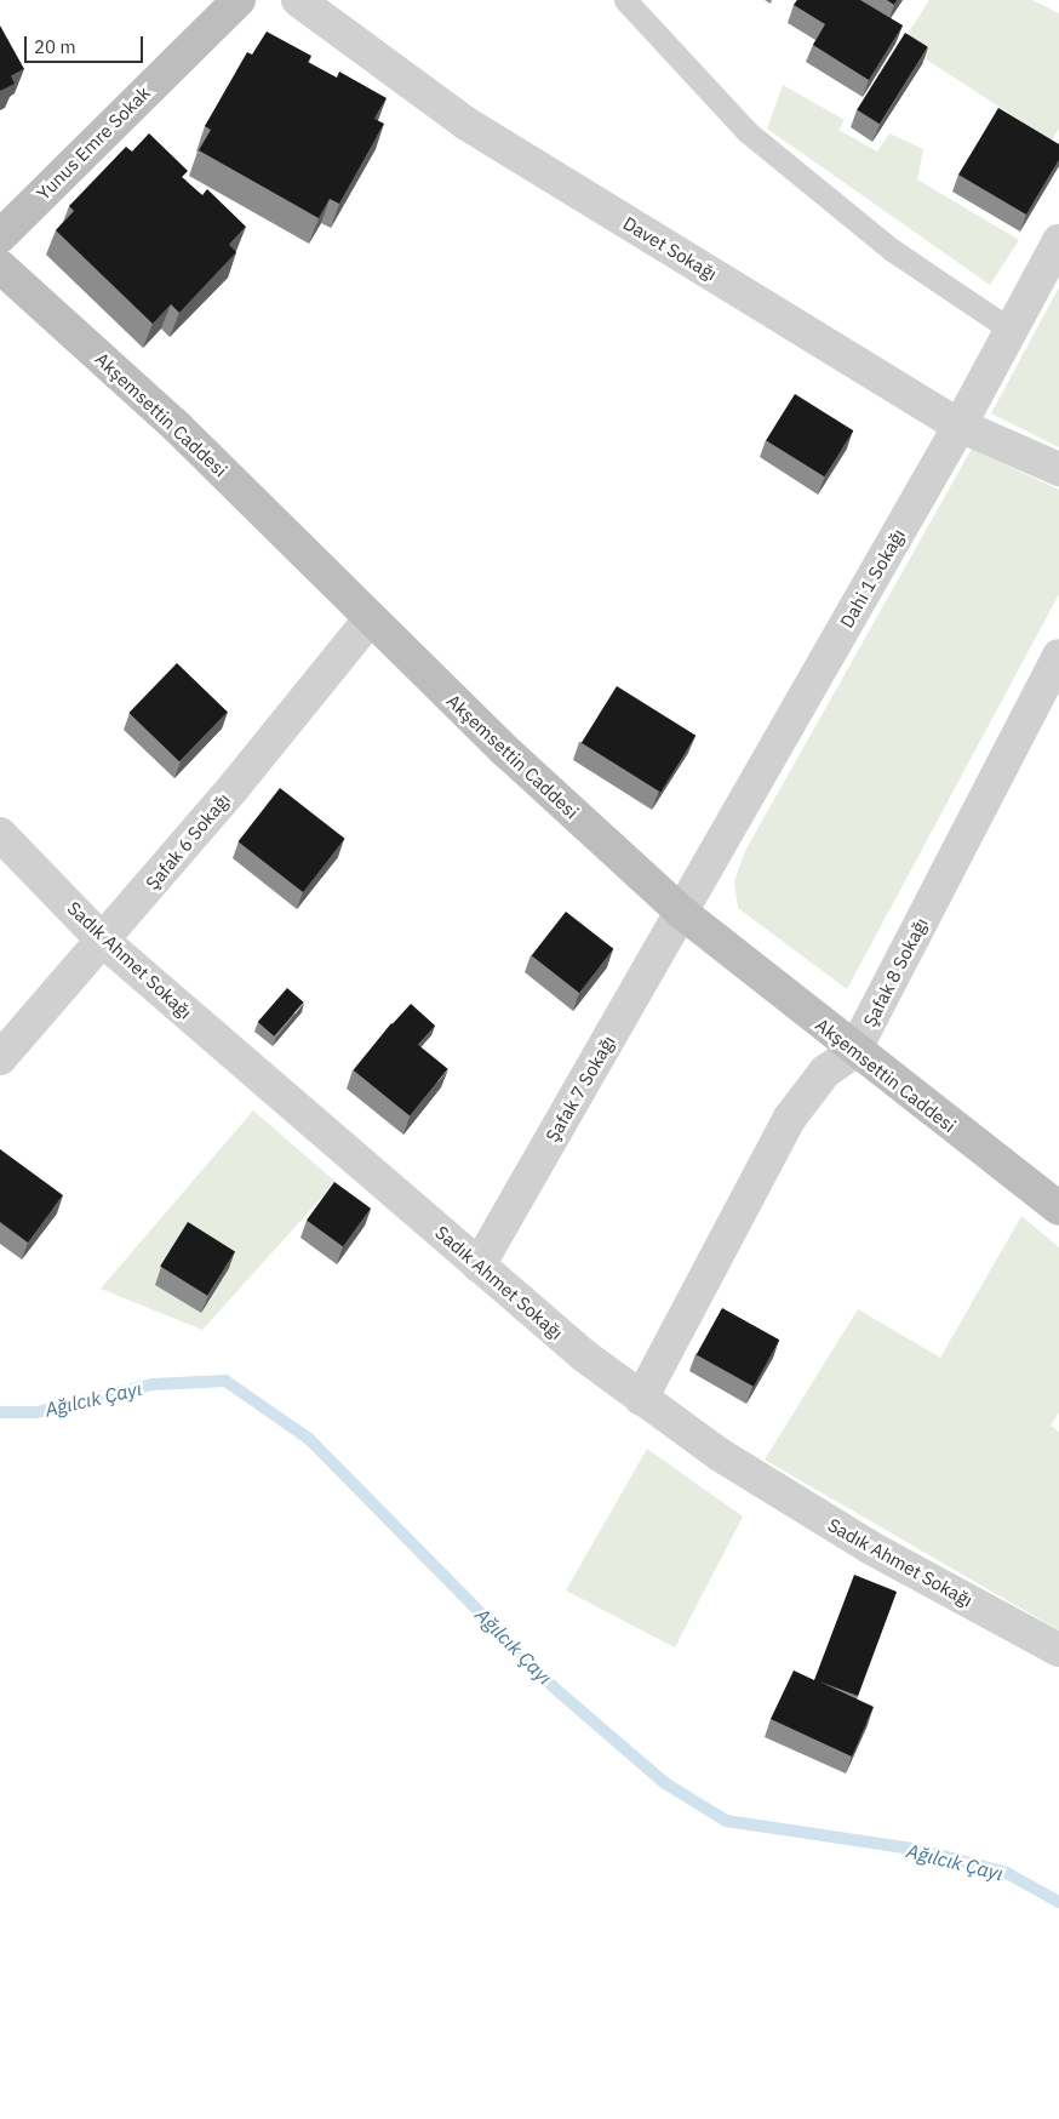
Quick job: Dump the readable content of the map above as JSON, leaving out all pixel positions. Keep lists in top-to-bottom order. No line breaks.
{"streets":{"street":["Yunus Emre Sokak","Davet Sokağı","Akşemsettin Caddesi","Dahi 1 Sokağı","Şafak 6 Sokağı","Sadık Ahmet Sokağı","Şafak 8 Sokağı","Şafak 7 Sokağı"]},"crossings":[["Davet Sokağı","Dahi 1 Sokağı"],["Akşemsettin Caddesi","Dahi 1 Sokağı"],["Akşemsettin Caddesi","Şafak 6 Sokağı"],["Akşemsettin Caddesi","Şafak 8 Sokağı"],["Akşemsettin Caddesi","Şafak 7 Sokağı"],["Dahi 1 Sokağı","Şafak 7 Sokağı"],["Şafak 6 Sokağı","Sadık Ahmet Sokağı"],["Sadık Ahmet Sokağı","Şafak 8 Sokağı"],["Sadık Ahmet Sokağı","Şafak 7 Sokağı"]],"water":["Ağılcık Çayı"],"scale_bar":"20 m"}
